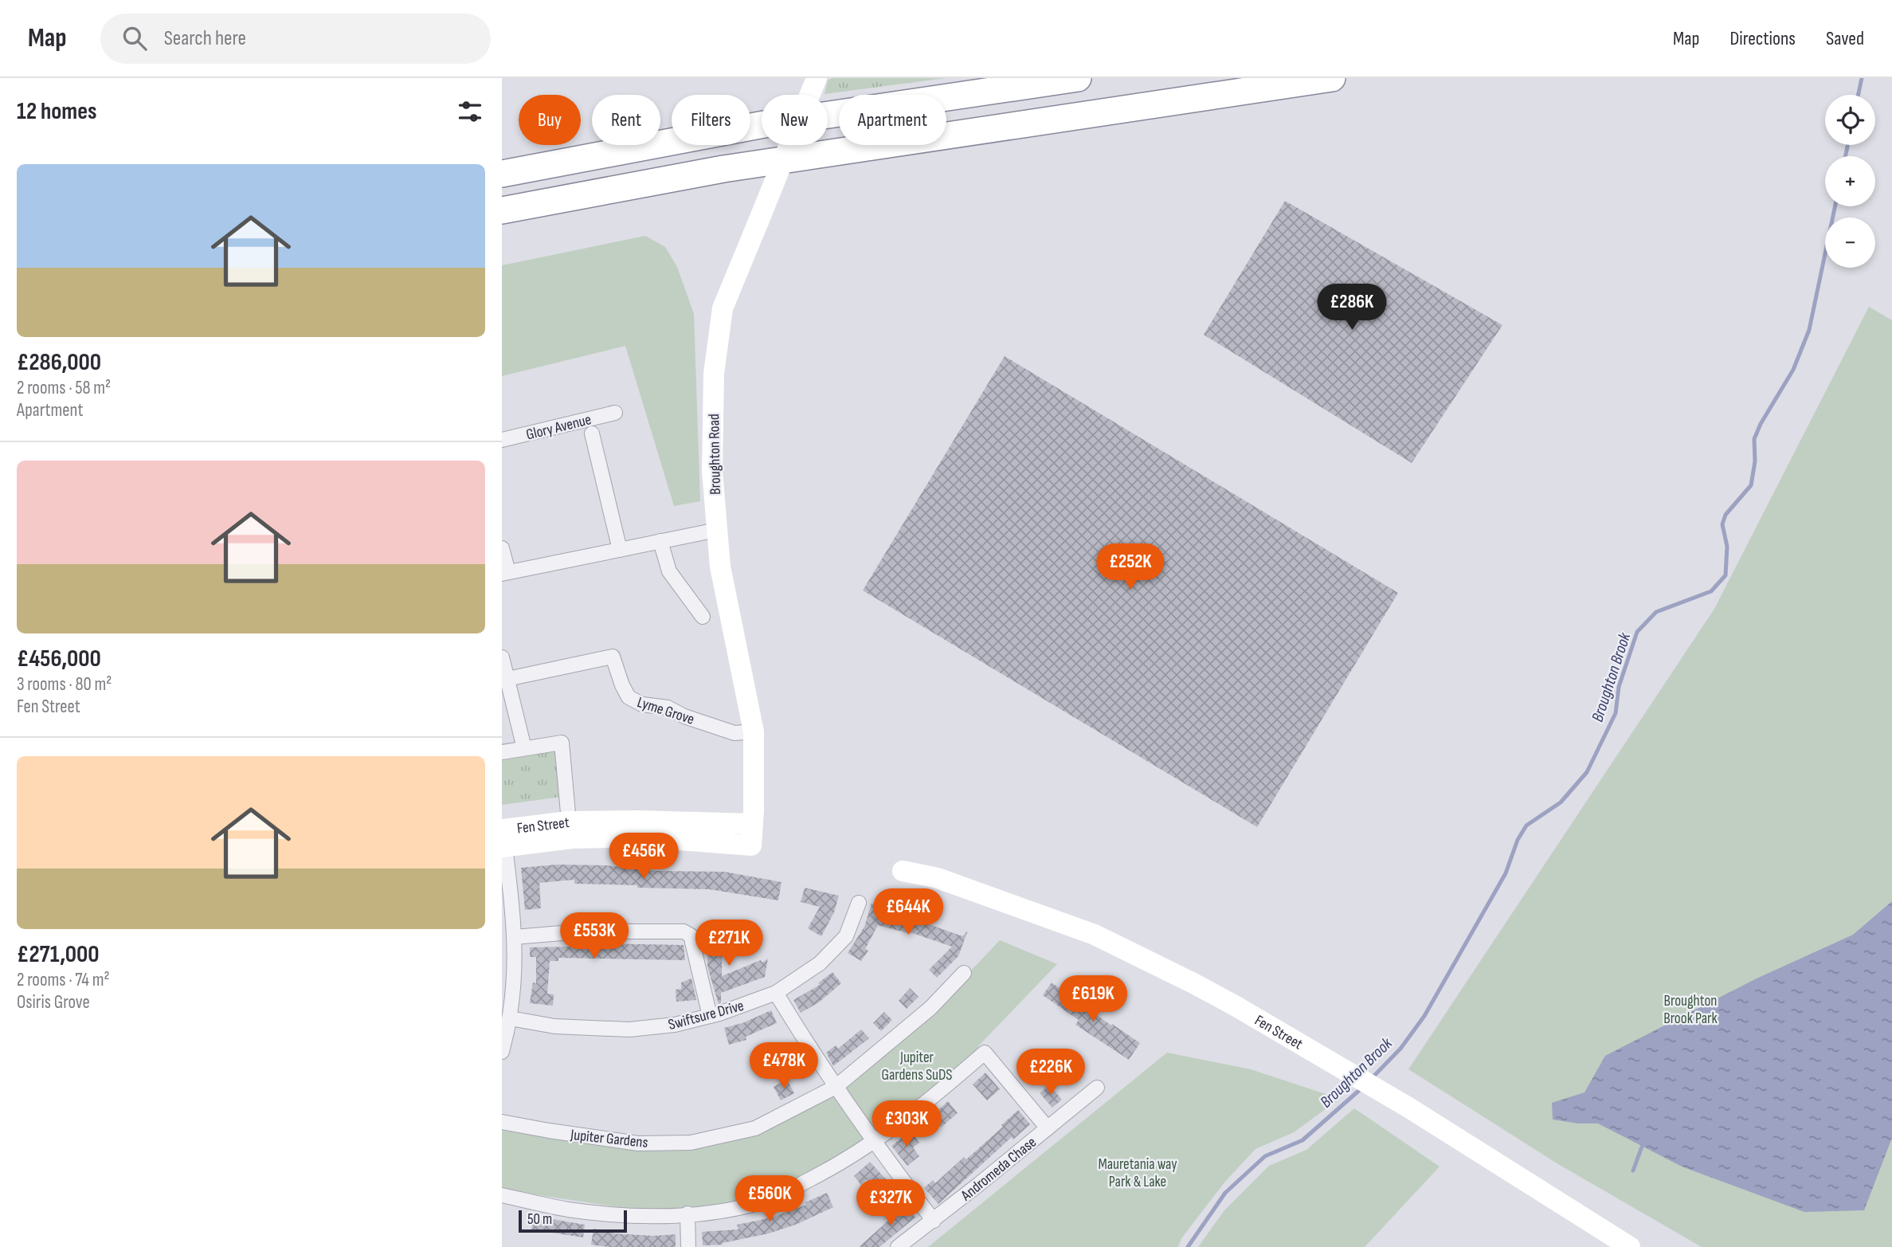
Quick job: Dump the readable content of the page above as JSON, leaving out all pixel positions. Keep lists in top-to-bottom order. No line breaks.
{"streets":{"street":["Glory Avenue","Broughton Road","Lyme Grove","Fen Street","Swiftsure Drive","Jupiter Gardens","Andromeda Chase"]},"crossings":[["Broughton Road","Lyme Grove"],["Broughton Road","Fen Street"]],"water":["Broughton Brook"],"parks":["Broughton Brook Park","Jupiter Gardens SuDS","Mauretania way Park & Lake"],"scale_bar":"50 m","page":{"header":"Map","search":"Search here","nav":["Map","Directions","Saved"],"heading":"12 homes","map_buttons":["+","−"],"chip":["Buy","Rent","Filters","New","Apartment"],"list":[{"name":"£286,000","note":"2 rooms · 58 m² · Apartment"},{"name":"£456,000","note":"3 rooms · 80 m² · Fen Street"},{"name":"£271,000","note":"2 rooms · 74 m² · Osiris Grove"}],"price":["£286K","£252K","£456K","£644K","£553K","£271K","£619K","£478K","£226K","£303K","£560K","£327K"],"scale":"50 m"}}
